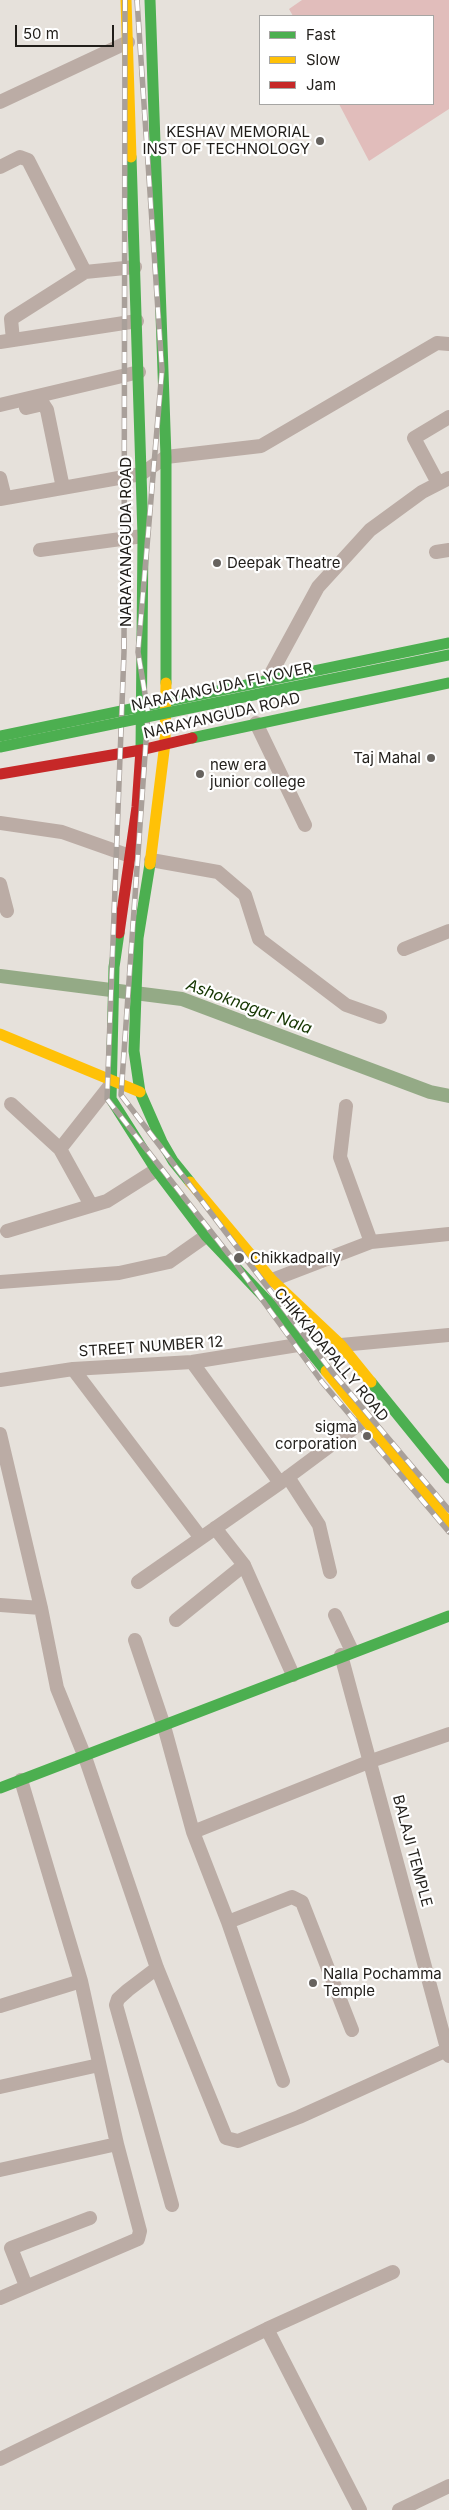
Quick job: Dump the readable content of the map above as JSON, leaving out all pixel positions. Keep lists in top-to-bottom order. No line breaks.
{"streets":{"main road":["NARAYANAGUDA ROAD","NARAYANGUDA FLYOVER","NARAYANGUDA ROAD","CHIKKADAPALLY ROAD"],"street":["STREET NUMBER 12","BALAJI TEMPLE"]},"crossings":[["NARAYANAGUDA ROAD","NARAYANGUDA ROAD"],["NARAYANAGUDA ROAD","CHIKKADAPALLY ROAD"],["STREET NUMBER 12","CHIKKADAPALLY ROAD"]],"water":["Ashoknagar Nala"],"places":["KESHAV MEMORIAL INST OF TECHNOLOGY","Deepak Theatre","Taj Mahal","new era junior college","Chikkadpally","sigma corporation","Nalla Pochamma Temple"],"legend":["Fast","Slow","Jam"],"scale_bar":"50 m"}
